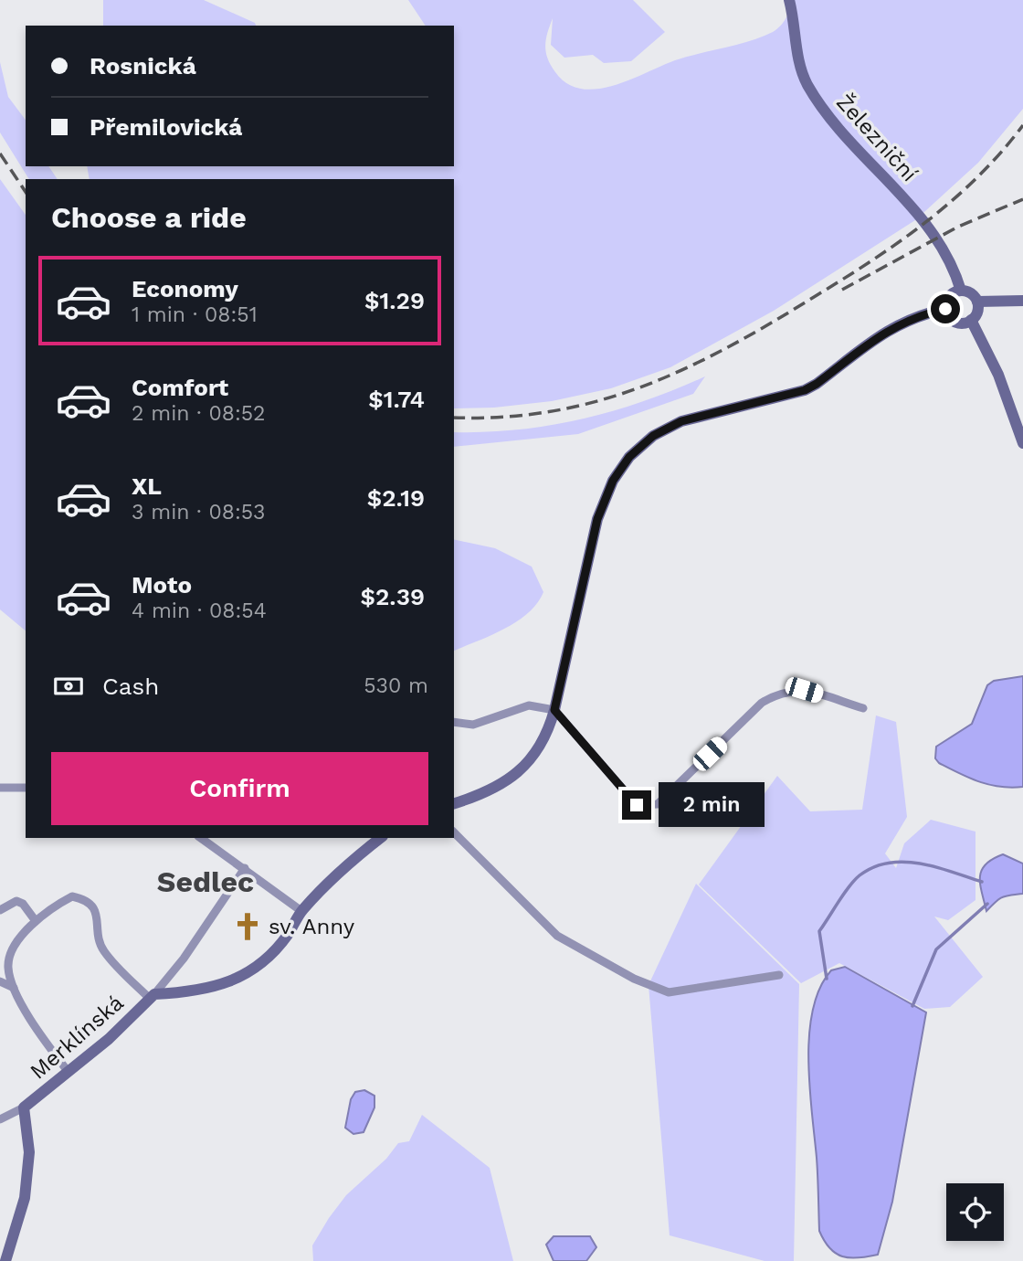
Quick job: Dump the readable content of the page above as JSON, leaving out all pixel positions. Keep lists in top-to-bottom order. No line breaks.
{"streets":{"street":["Železniční","Merklínská"]},"districts":["Sedlec"],"places":{"church":["sv. Anny"]},"page":{"banner":["Rosnická","Přemilovická"],"heading":"Choose a ride","list":[{"name":"Economy","note":"1 min · 08:51","value":"$1.29"},{"name":"Comfort","note":"2 min · 08:52","value":"$1.74"},{"name":"XL","note":"3 min · 08:53","value":"$2.19"},{"name":"Moto","note":"4 min · 08:54","value":"$2.39"}],"pay":["Cash","530 m"],"buttons":"Confirm","bubble":"2 min"}}
